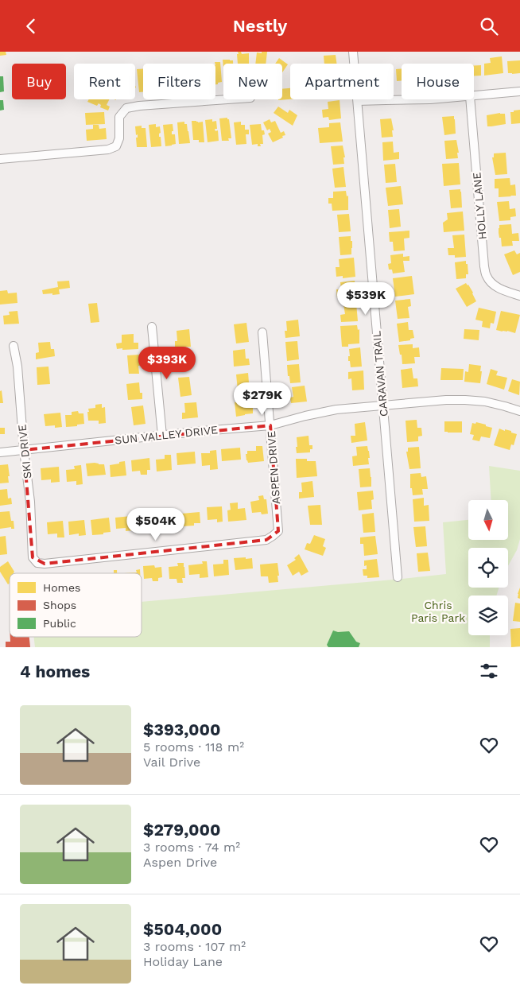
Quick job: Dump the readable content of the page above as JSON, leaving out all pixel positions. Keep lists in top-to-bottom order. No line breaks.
{"streets":{"street":["HOLLY LANE","CARAVAN TRAIL","SUN VALLEY DRIVE","SKI DRIVE","ASPEN DRIVE"]},"crossings":[["CARAVAN TRAIL","SUN VALLEY DRIVE"],["SUN VALLEY DRIVE","SKI DRIVE"],["SUN VALLEY DRIVE","ASPEN DRIVE"],["SKI DRIVE","ASPEN DRIVE"]],"parks":["Chris Paris Park"],"legend":["Homes","Shops","Public"],"north":"bottom","page":{"header":"Nestly","chip":["Buy","Rent","Filters","New","Apartment","House"],"price":["$539K","$393K","$279K","$504K"],"heading":"4 homes","list":[{"name":"$393,000","note":"5 rooms · 118 m² · Vail Drive"},{"name":"$279,000","note":"3 rooms · 74 m² · Aspen Drive"},{"name":"$504,000","note":"3 rooms · 107 m² · Holiday Lane"}]}}
